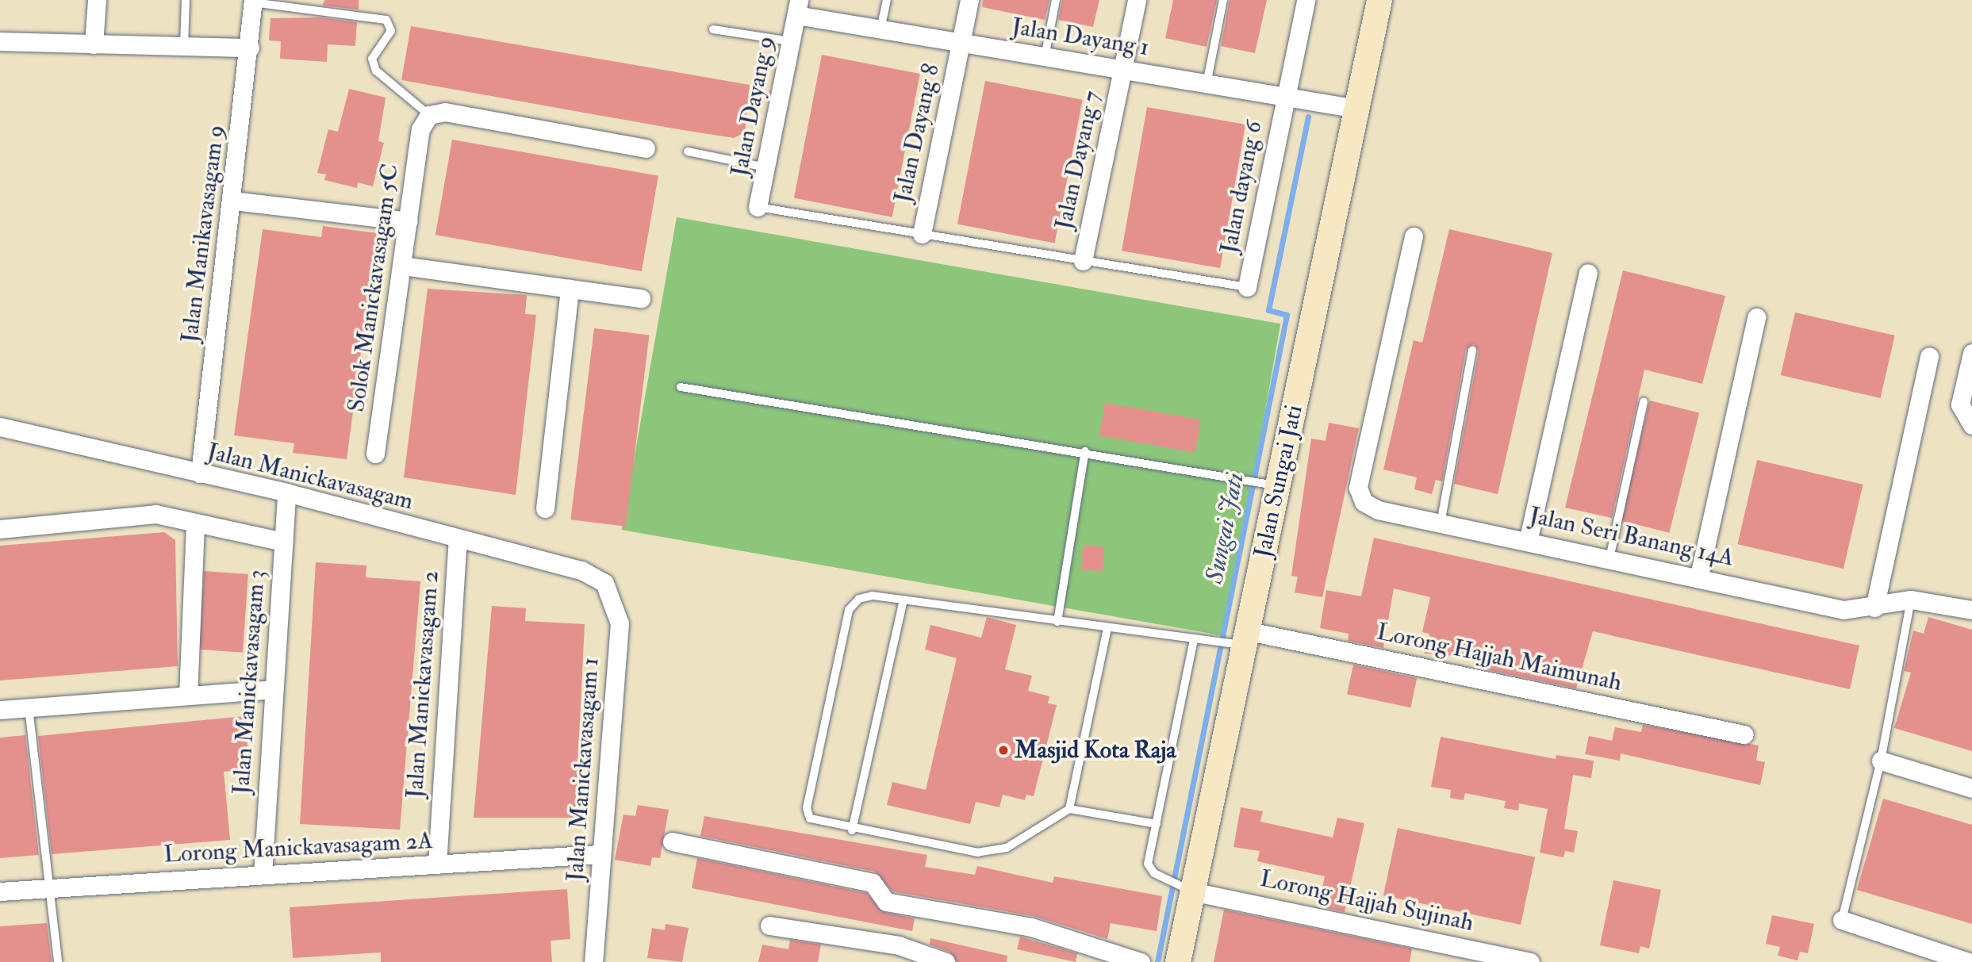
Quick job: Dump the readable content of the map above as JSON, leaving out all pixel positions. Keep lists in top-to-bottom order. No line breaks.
{"streets":{"main road":["Jalan Sungai Jati"],"street":["Jalan Dayang 1","Jalan Dayang 9","Jalan Dayang 8","Jalan Dayang 7","Jalan dayang 6","Jalan Manikavasagam 9","Solok Manickavasagam 5C","Jalan Manickavasagam","Jalan Seri Banang 14A","Lorong Hajjah Maimunah","Jalan Manickavasagam 3","Jalan Manickavasagam 2","Jalan Manickavasagam 1","Lorong Manickavasagam 2A","Lorong Hajjah Sujinah"]},"crossings":[["Jalan Dayang 1","Jalan Dayang 9"],["Jalan Dayang 1","Jalan Dayang 8"],["Jalan Dayang 1","Jalan Dayang 7"],["Jalan Dayang 1","Jalan dayang 6"],["Jalan Dayang 1","Jalan Sungai Jati"],["Jalan Manikavasagam 9","Jalan Manickavasagam"],["Jalan Manickavasagam","Jalan Manickavasagam 3"],["Jalan Manickavasagam","Jalan Manickavasagam 2"],["Jalan Manickavasagam","Jalan Manickavasagam 1"],["Jalan Sungai Jati","Lorong Hajjah Maimunah"],["Jalan Sungai Jati","Lorong Hajjah Sujinah"],["Jalan Manickavasagam 3","Lorong Manickavasagam 2A"],["Jalan Manickavasagam 2","Lorong Manickavasagam 2A"],["Jalan Manickavasagam 1","Lorong Manickavasagam 2A"]],"water":["Sungai Jati"],"places":["Masjid Kota Raja"]}
